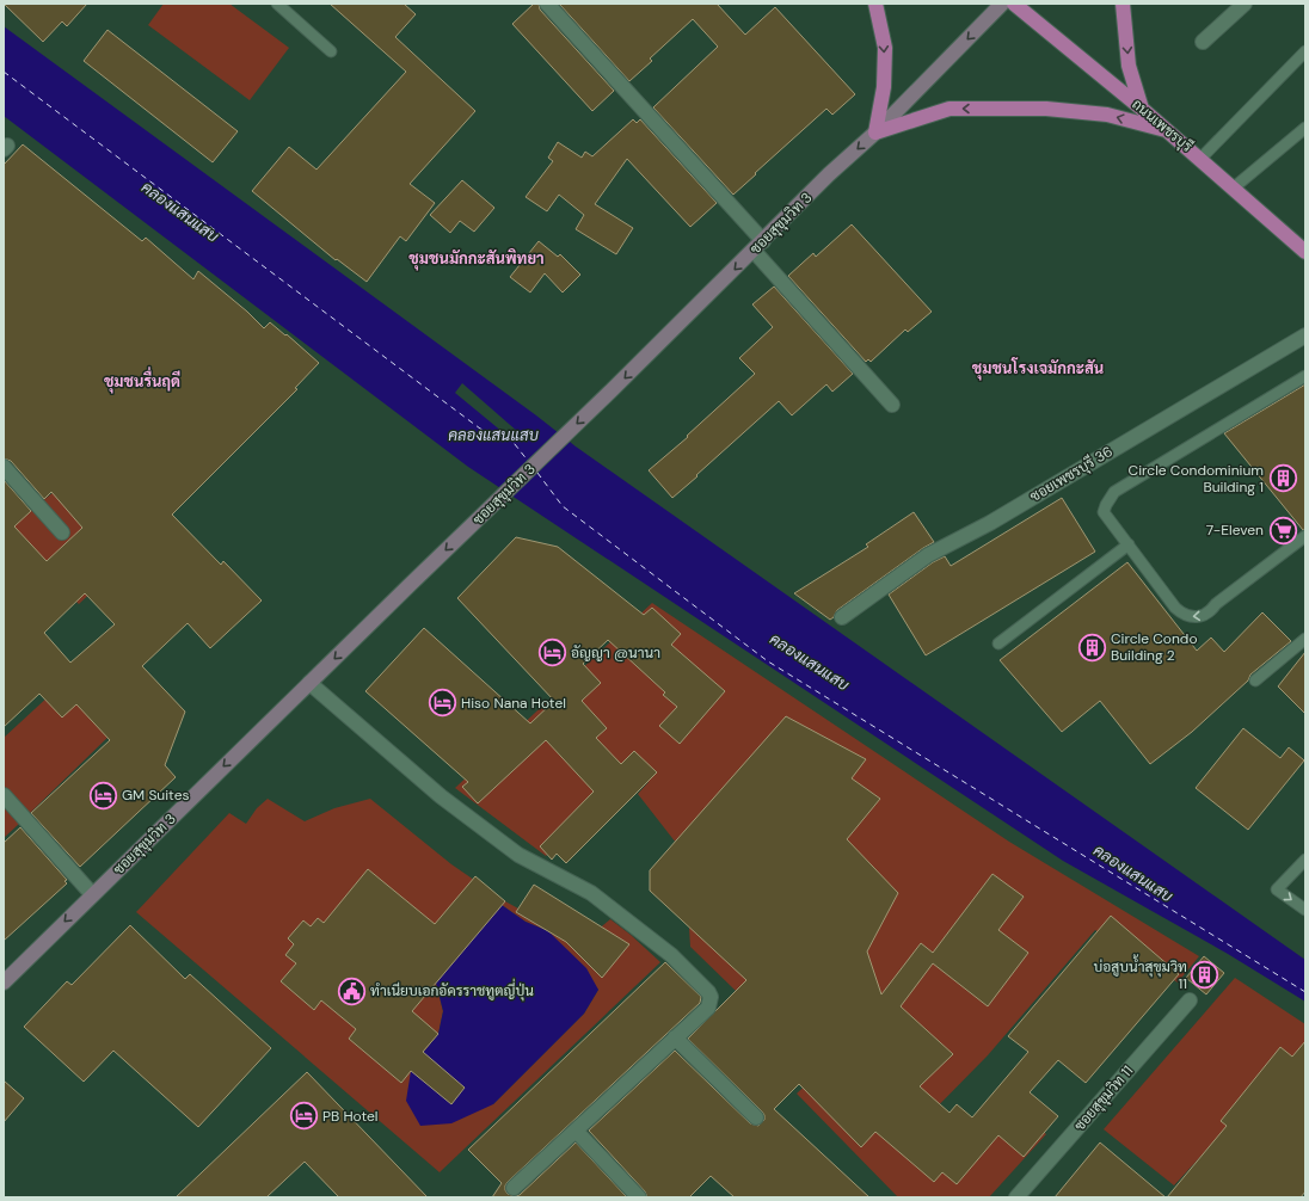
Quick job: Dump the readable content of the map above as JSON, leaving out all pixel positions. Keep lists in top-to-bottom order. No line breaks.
{"streets":{"main road":["ถนนเพชรบุรี"],"street":["ซอยสุขุมวิท 3","ซอยเพชรบุรี 36","ซอยสุขุมวิท 11"]},"one_way":["ซอยสุขุมวิท 3"],"districts":["ชุมชนมักกะสันพิทยา","ชุมชนโรงเจมักกะสัน","ชุมชนรื่นฤดี"],"water":["คลองแสนแสบ"],"places":{"building":["Circle Condominium Building 1","Circle Condo Building 2","บ่อสูบน้ำสุขุมวิท 11"],"supermarket":["7-Eleven"],"hotel":["อัญญา @นานา","Hiso Nana Hotel","GM Suites","PB Hotel"],"public building":["ทำเนียบเอกอัครราชทูตญี่ปุ่น"]}}
